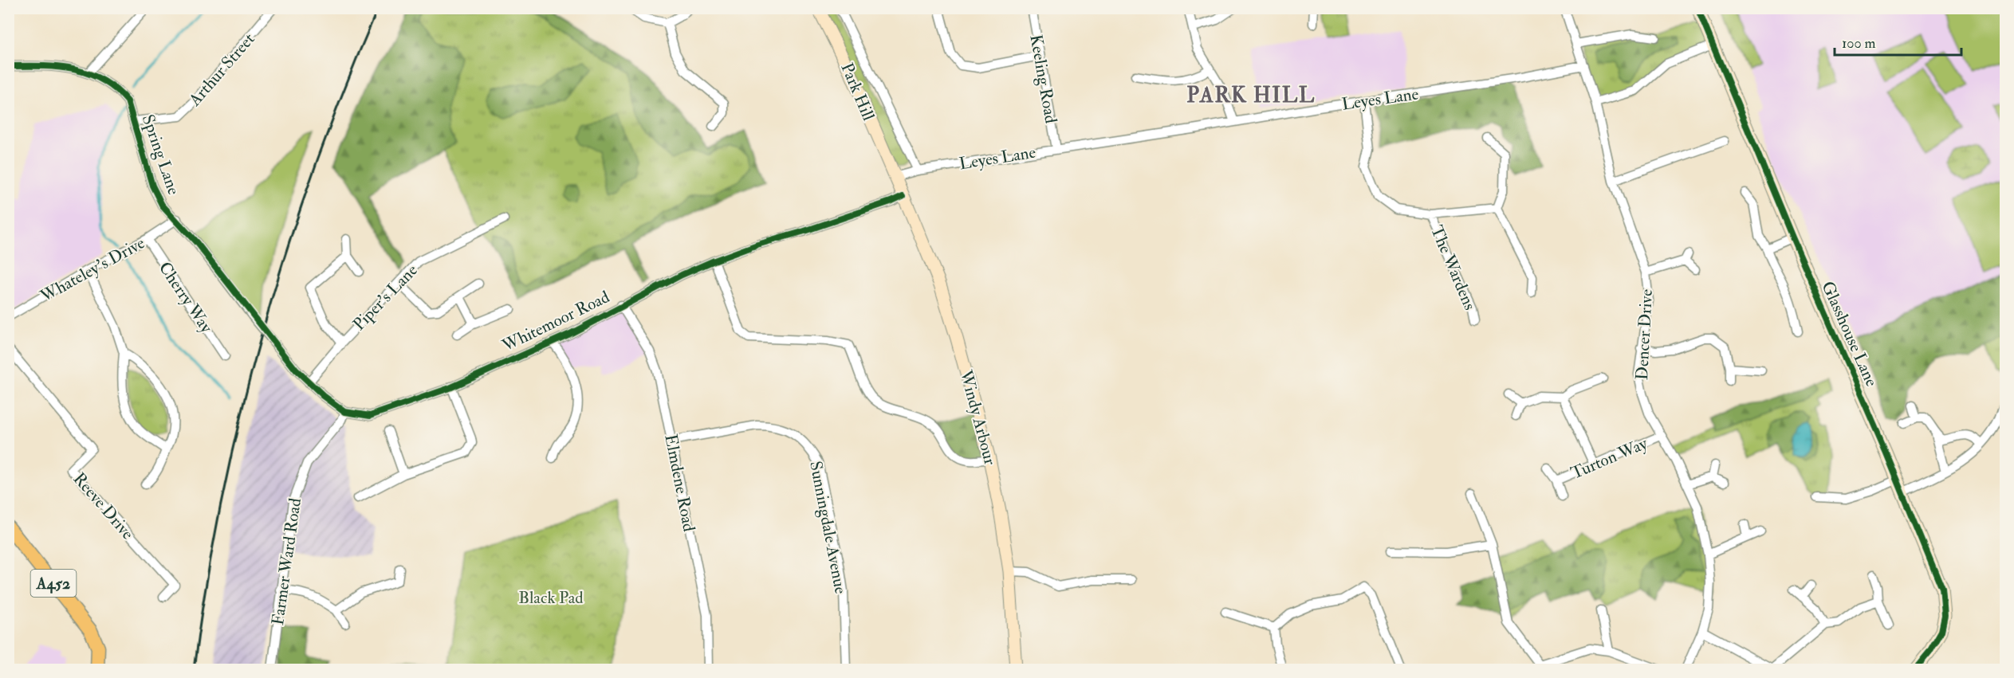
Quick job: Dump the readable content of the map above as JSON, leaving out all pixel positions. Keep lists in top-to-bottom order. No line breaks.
{"streets":{"main road":["A452"],"street":["Arthur Street","Keeling Road","Park Hill","Leyes Lane","Spring Lane","The Wardens","Whateley's Drive","Cherry Way","Piper's Lane","Whitemoor Road","Glasshouse Lane","Dencer Drive","Windy Arbour","Turton Way","Elmdene Road","Reeve Drive","Sunningdale Avenue","Farmer Ward Road"]},"crossings":[["Arthur Street","Spring Lane"],["Keeling Road","Leyes Lane"],["Park Hill","Leyes Lane"],["Park Hill","Windy Arbour"],["Leyes Lane","The Wardens"],["Leyes Lane","Windy Arbour"],["Spring Lane","Whateley's Drive"],["Spring Lane","Whitemoor Road"],["Whateley's Drive","Cherry Way"],["Piper's Lane","Whitemoor Road"],["Whitemoor Road","Windy Arbour"],["Whitemoor Road","Elmdene Road"],["Whitemoor Road","Farmer Ward Road"],["Dencer Drive","Turton Way"],["Elmdene Road","Sunningdale Avenue"]],"districts":["PARK HILL"],"parks":["Black Pad"],"scale_bar":"100 m"}
